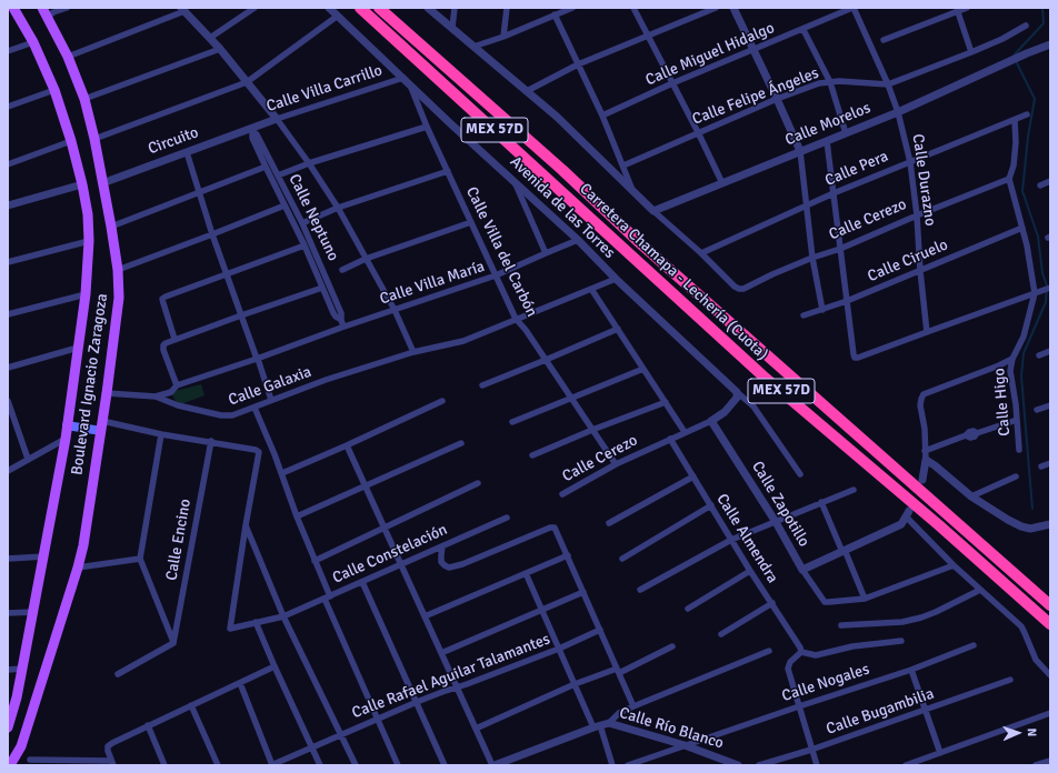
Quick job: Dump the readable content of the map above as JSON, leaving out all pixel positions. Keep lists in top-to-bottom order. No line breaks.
{"streets":{"highway":["MEX 57D","Carretera Chamapa - Lechería (Cuota)"],"main road":["Boulevard Ignacio Zaragoza"],"street":["Calle Miguel Hidalgo","Calle Villa Carrillo","Calle Felipe Ángeles","Calle Morelos","Circuito","Calle Pera","Calle Durazno","Avenida de las Torres","Calle Neptuno","Calle Cerezo","Calle Villa del Carbón","Calle Ciruelo","Calle Villa María","Calle Galaxia","Calle Higo","Calle Zapotillo","Calle Almendra","Calle Encino","Calle Constelación","Calle Rafael Aguilar Talamantes","Calle Nogales","Calle Bugambilia","Calle Río Blanco"]},"crossings":[["Calle Miguel Hidalgo","Calle Durazno"],["Calle Villa Carrillo","Circuito"],["Calle Villa Carrillo","Avenida de las Torres"],["Calle Villa Carrillo","Calle Neptuno"],["Calle Felipe Ángeles","Calle Durazno"],["Calle Morelos","Calle Durazno"],["Circuito","Calle Neptuno"],["Circuito","Boulevard Ignacio Zaragoza"],["Calle Pera","Calle Durazno"],["Calle Pera","Calle Cerezo"],["Calle Pera","Calle Higo"],["Calle Durazno","Calle Cerezo"],["Calle Durazno","Calle Ciruelo"],["Avenida de las Torres","Calle Cerezo"],["Avenida de las Torres","Calle Villa del Carbón"],["Avenida de las Torres","Calle Villa María"],["Avenida de las Torres","Calle Galaxia"],["Calle Neptuno","Calle Villa María"],["Calle Cerezo","Calle Villa del Carbón"],["Calle Cerezo","Calle Higo"],["Calle Cerezo","Calle Zapotillo"],["Calle Cerezo","Calle Almendra"],["Calle Villa del Carbón","Calle Villa María"],["Calle Villa del Carbón","Calle Galaxia"],["Calle Ciruelo","Calle Higo"],["Calle Villa María","Calle Galaxia"],["Boulevard Ignacio Zaragoza","Calle Galaxia"],["Calle Nogales","Calle Río Blanco"]],"north":"right"}
